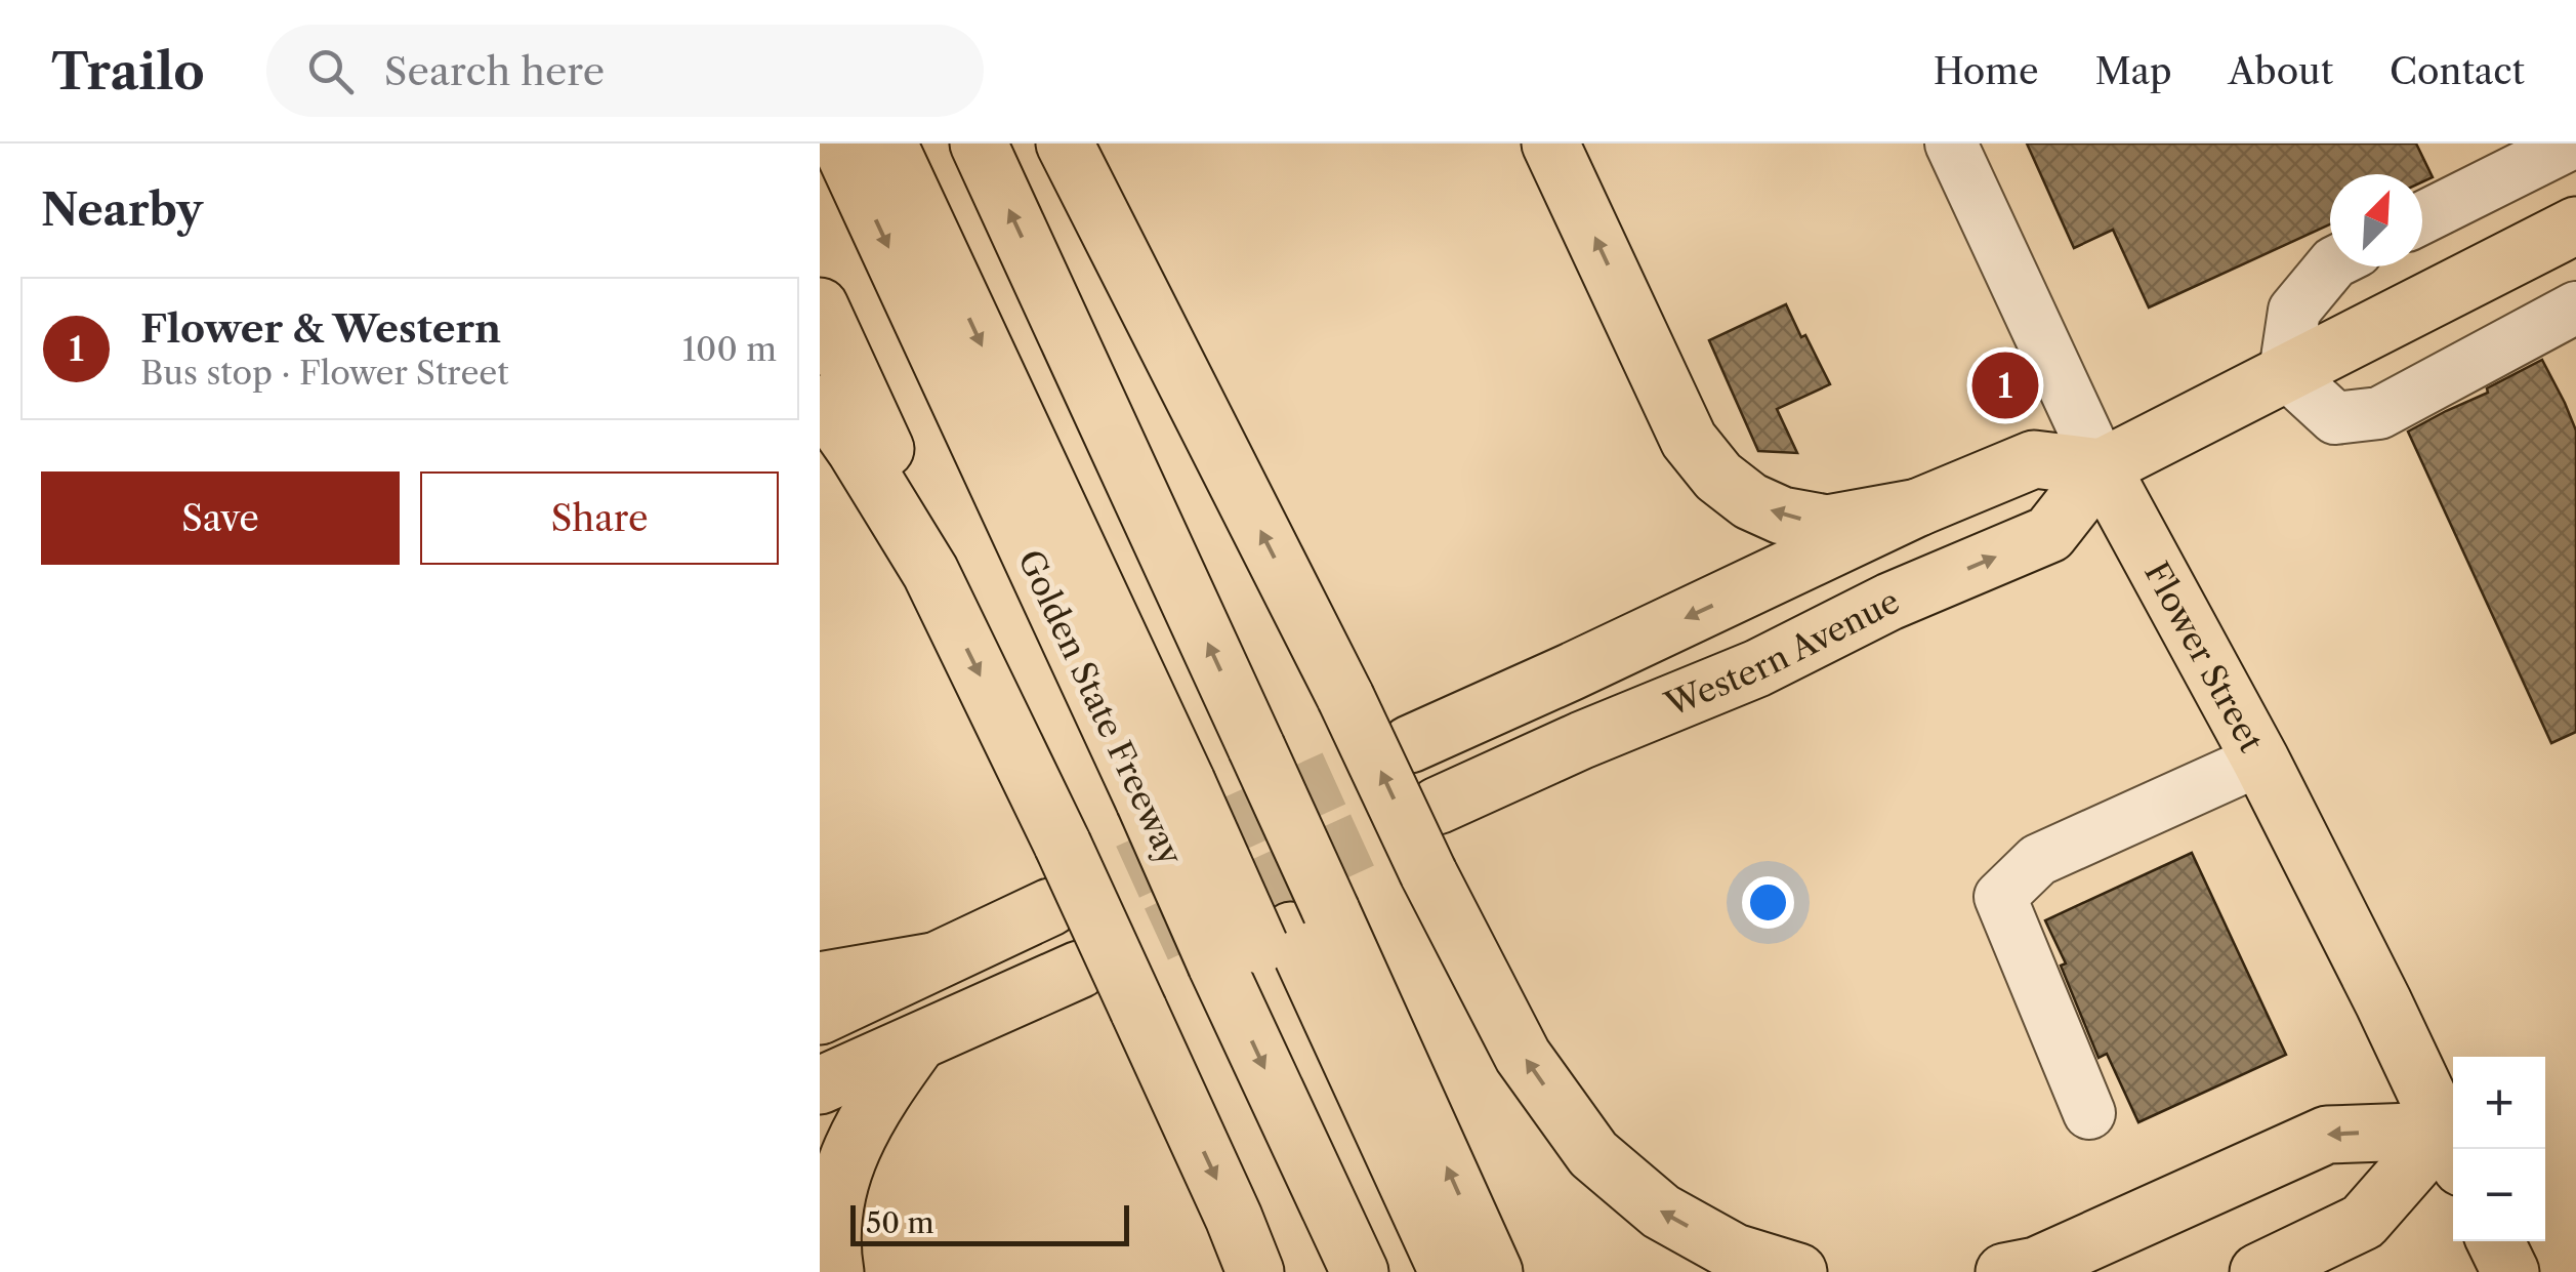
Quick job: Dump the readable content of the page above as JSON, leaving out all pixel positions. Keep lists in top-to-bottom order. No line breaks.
{"streets":{"main road":["Western Avenue","Flower Street","Golden State Freeway"]},"crossings":[["Western Avenue","Flower Street"]],"scale_bar":"50 m","north":"top right","page":{"header":"Trailo","search":"Search here","nav":["Home","Map","About","Contact"],"heading":"Nearby","list":[{"mark":"1","name":"Flower & Western","note":"Bus stop · Flower Street","value":"100 m"}],"pins":"1","buttons":["Save","Share"],"map_buttons":["+","−"],"scale":"50 m"}}
